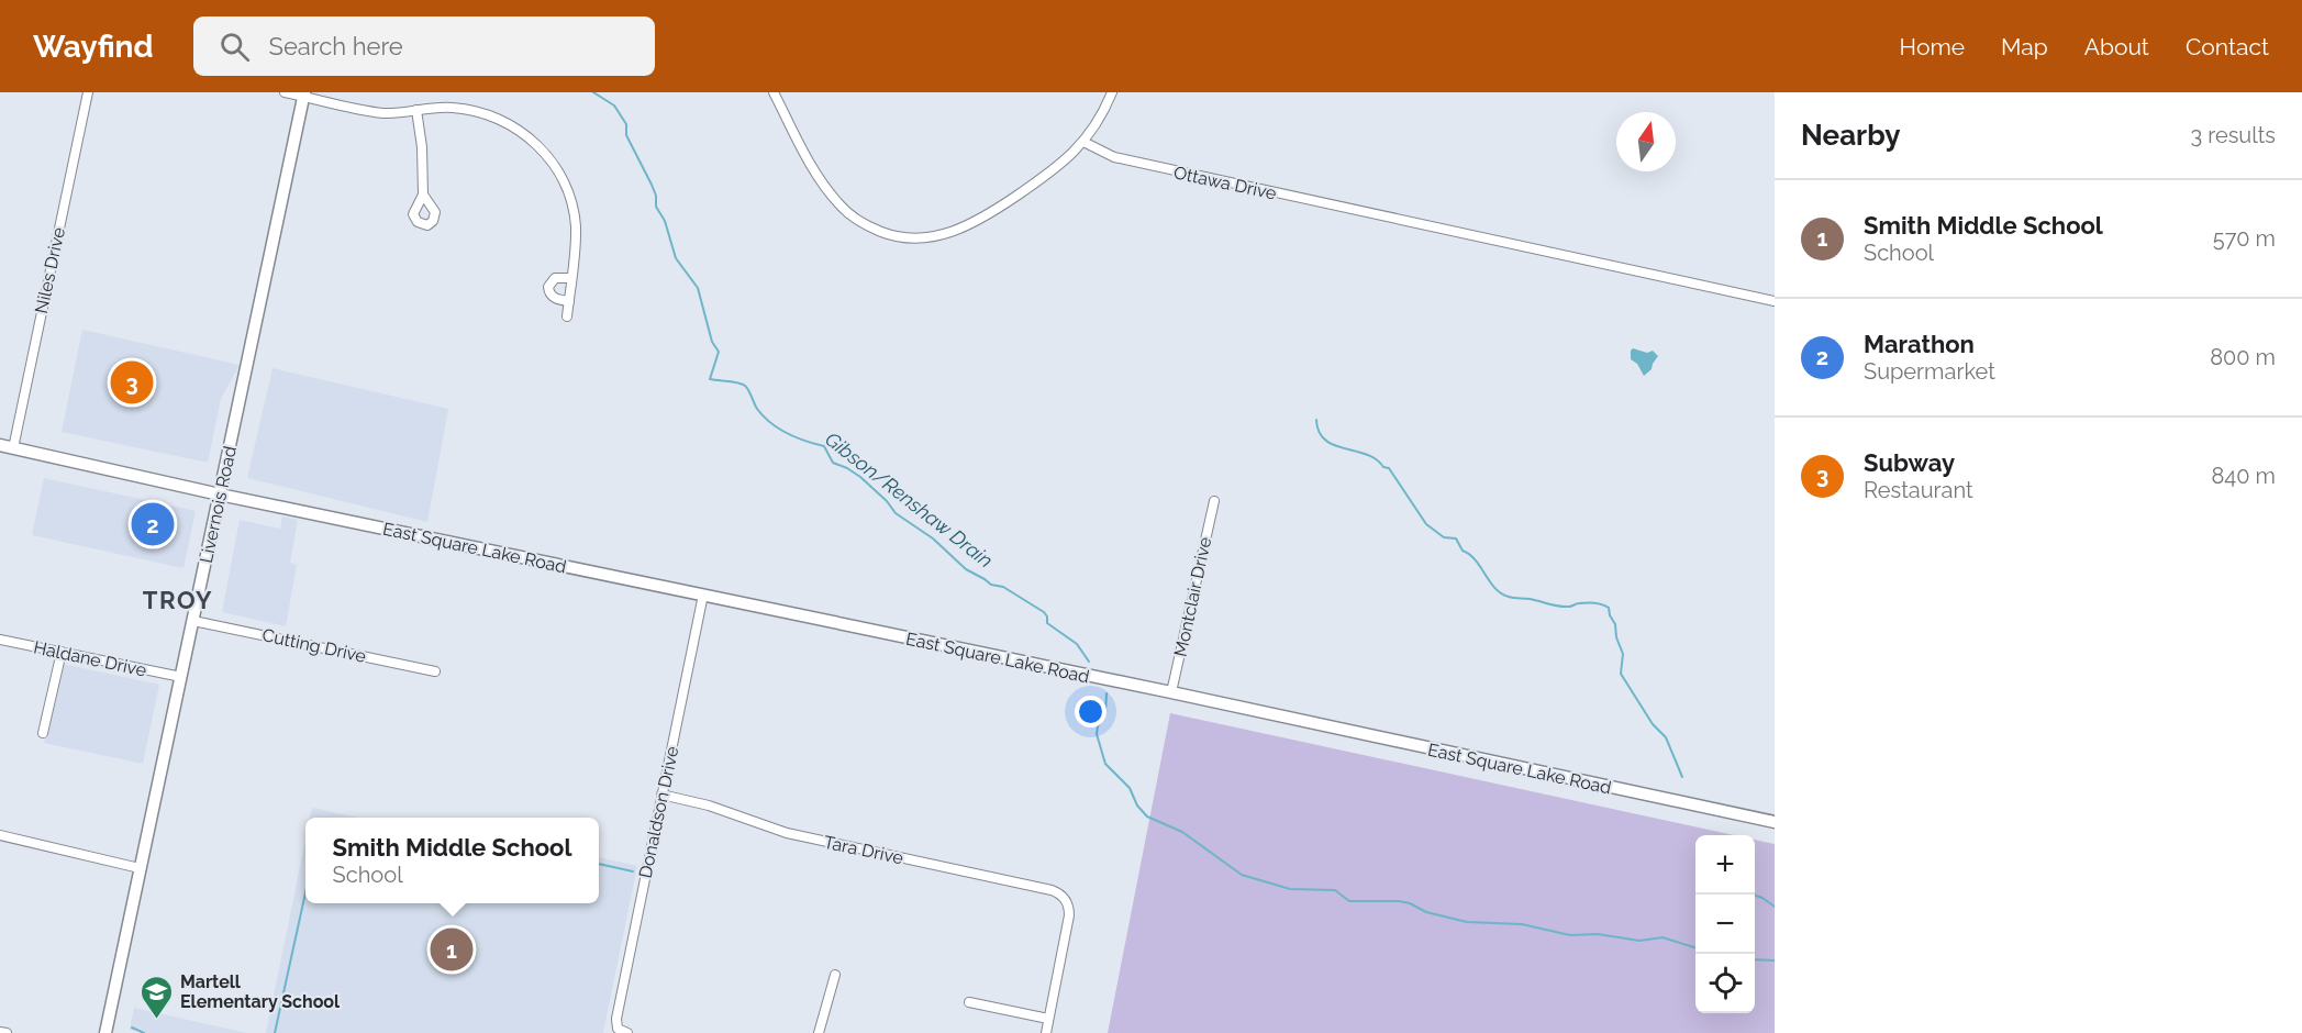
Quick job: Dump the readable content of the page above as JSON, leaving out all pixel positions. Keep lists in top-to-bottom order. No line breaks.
{"streets":{"main road":["Livernois Road","East Square Lake Road"],"street":["Ottawa Drive","Niles Drive","Montclair Drive","Cutting Drive","Haldane Drive","Donaldson Drive","Tara Drive"]},"crossings":[["Niles Drive","East Square Lake Road"],["Livernois Road","East Square Lake Road"],["Livernois Road","Cutting Drive"],["Livernois Road","Haldane Drive"],["East Square Lake Road","Montclair Drive"],["East Square Lake Road","Donaldson Drive"],["Donaldson Drive","Tara Drive"]],"districts":["TROY"],"water":["Gibson/Renshaw Drain"],"places":{"school or university":["Martell Elementary School"]},"north":"top","page":{"header":"Wayfind","search":"Search here","nav":["Home","Map","About","Contact"],"heading":["Nearby","3 results"],"list":[{"mark":"1","name":"Smith Middle School","note":"School","value":"570 m"},{"mark":"2","name":"Marathon","note":"Supermarket","value":"800 m"},{"mark":"3","name":"Subway","note":"Restaurant","value":"840 m"}],"pins":["3","2","1"],"popup":["Smith Middle School","School"],"map_buttons":["+","−"]}}
